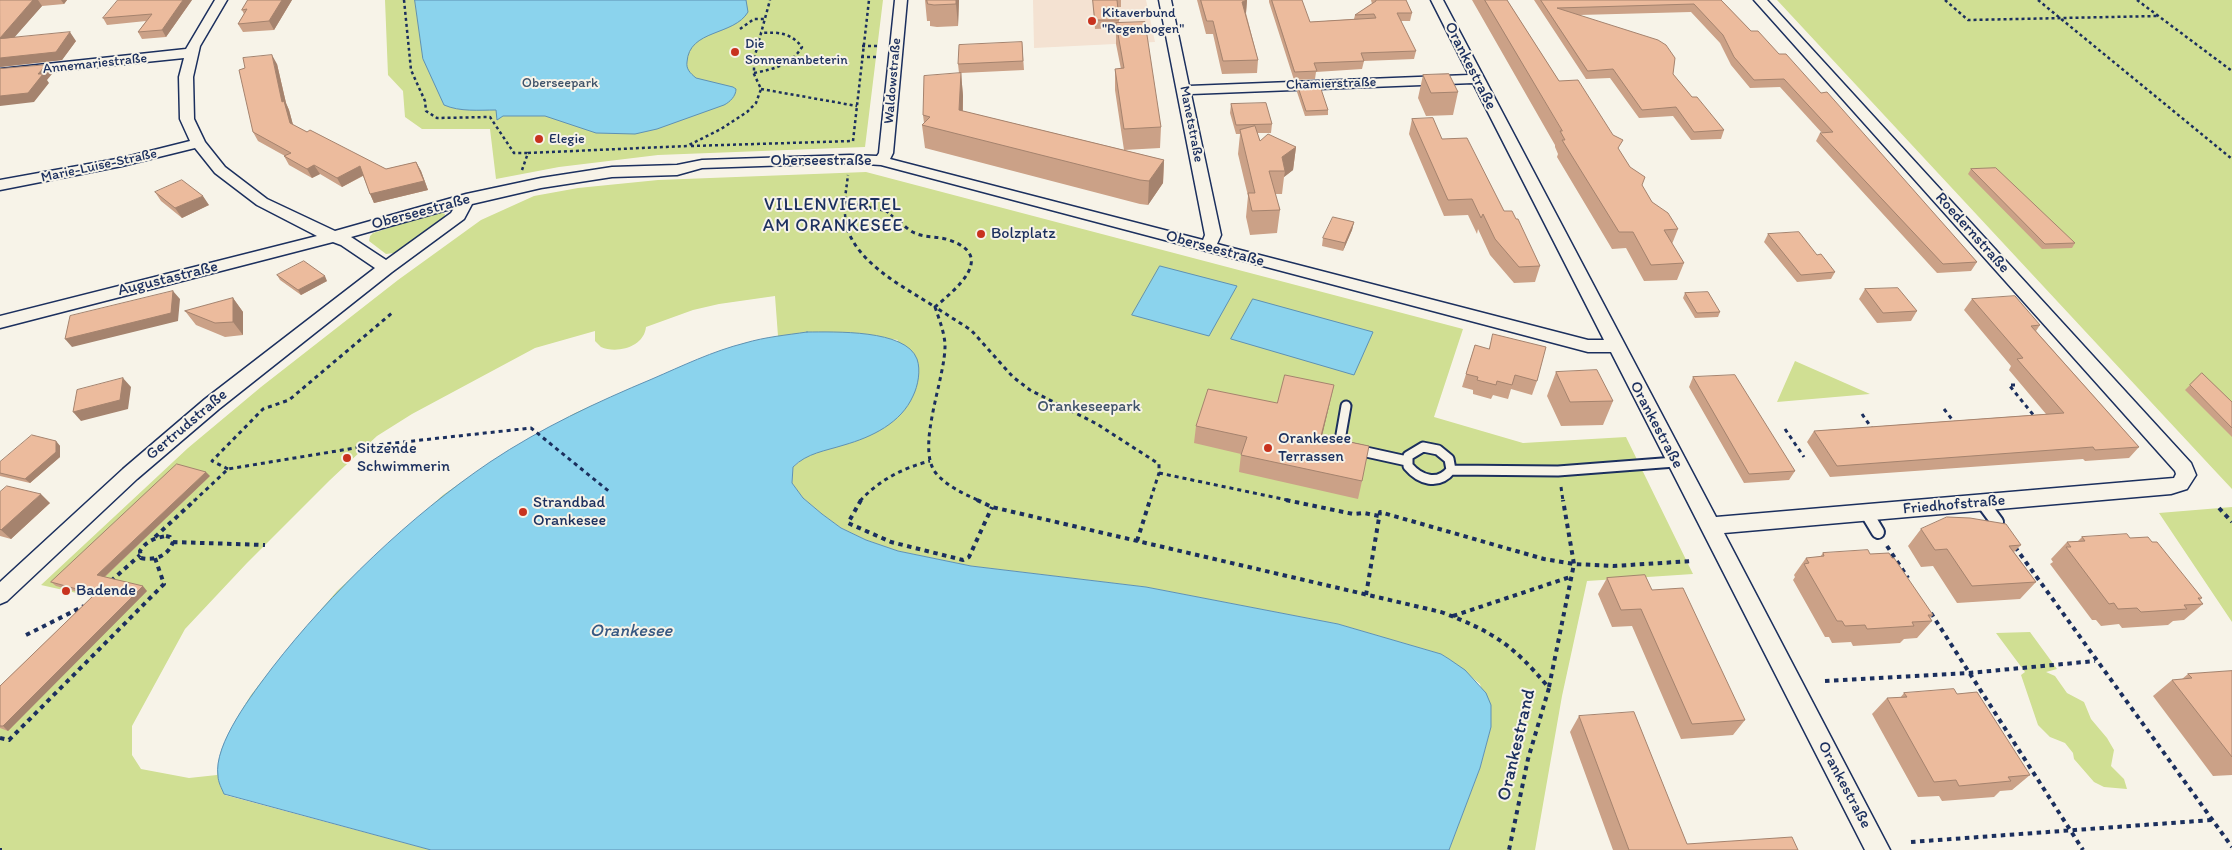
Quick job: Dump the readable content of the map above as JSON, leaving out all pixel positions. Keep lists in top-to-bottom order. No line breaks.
{"streets":{"street":["Annemariestraße","Orankestraße","Waldowstraße","Chamierstraße","Manetstraße","Oberseestraße","Marie-Luise-Straße","Roedernstraße","Augustastraße","Gertrudstraße","Friedhofstraße"],"path":["Orankestrand"]},"crossings":[["Orankestraße","Chamierstraße"],["Orankestraße","Oberseestraße"],["Orankestraße","Friedhofstraße"],["Waldowstraße","Oberseestraße"],["Chamierstraße","Manetstraße"],["Manetstraße","Oberseestraße"],["Oberseestraße","Augustastraße"],["Oberseestraße","Gertrudstraße"],["Roedernstraße","Friedhofstraße"]],"districts":["VILLENVIERTEL AM ORANKESEE"],"water":["Orankesee"],"parks":["Oberseepark","Orankeseepark"],"places":["Kitaverbund \"Regenbogen\"","Die Sonnenanbeterin","Elegie","Bolzplatz","Orankesee Terrassen","Sitzende Schwimmerin","Strandbad Orankesee","Badende"]}
